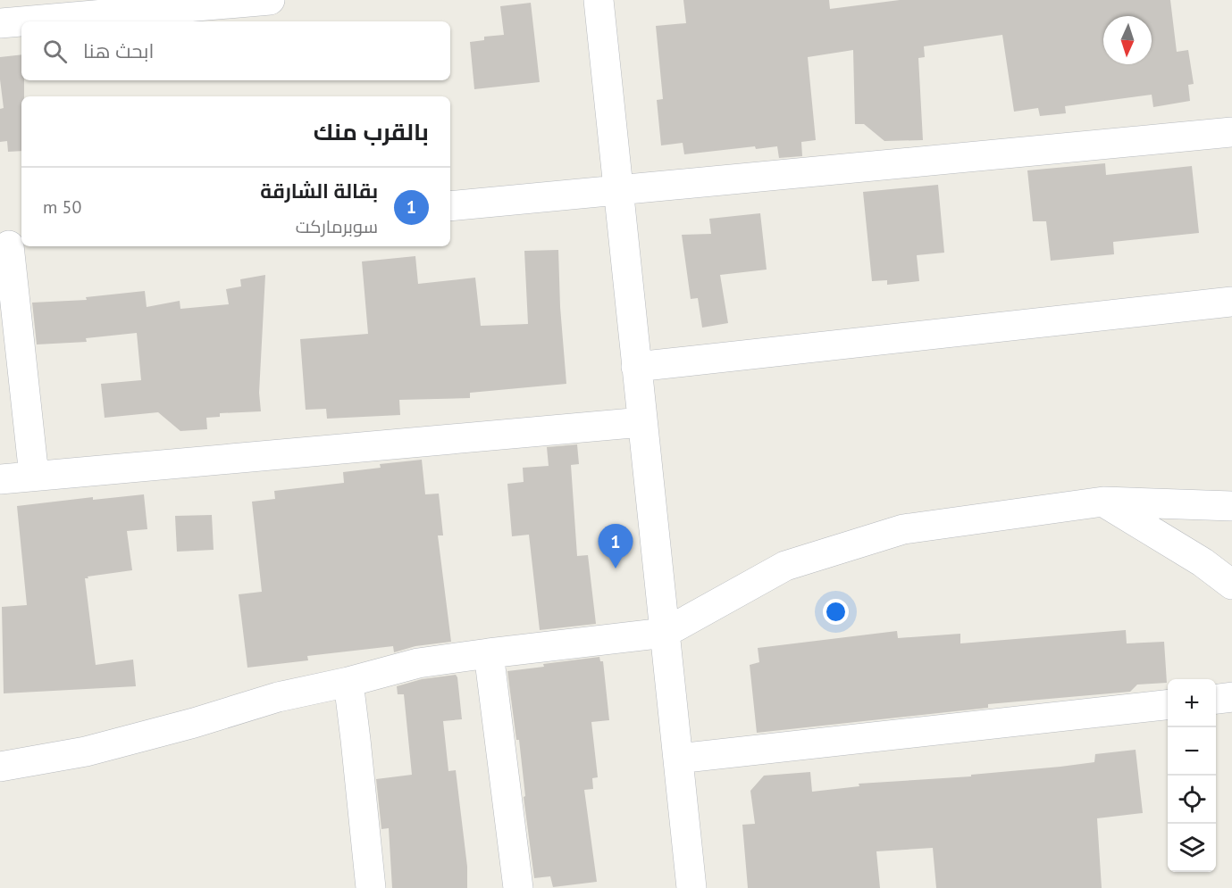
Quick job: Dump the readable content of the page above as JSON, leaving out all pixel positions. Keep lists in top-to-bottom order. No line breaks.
{"north":"bottom","page":{"search":"ابحث هنا","heading":"بالقرب منك","list":[{"mark":"1","name":"بقالة الشارقة","note":"سوبرماركت","value":"50 m"}],"pins":"1","map_buttons":["+","−"]}}
